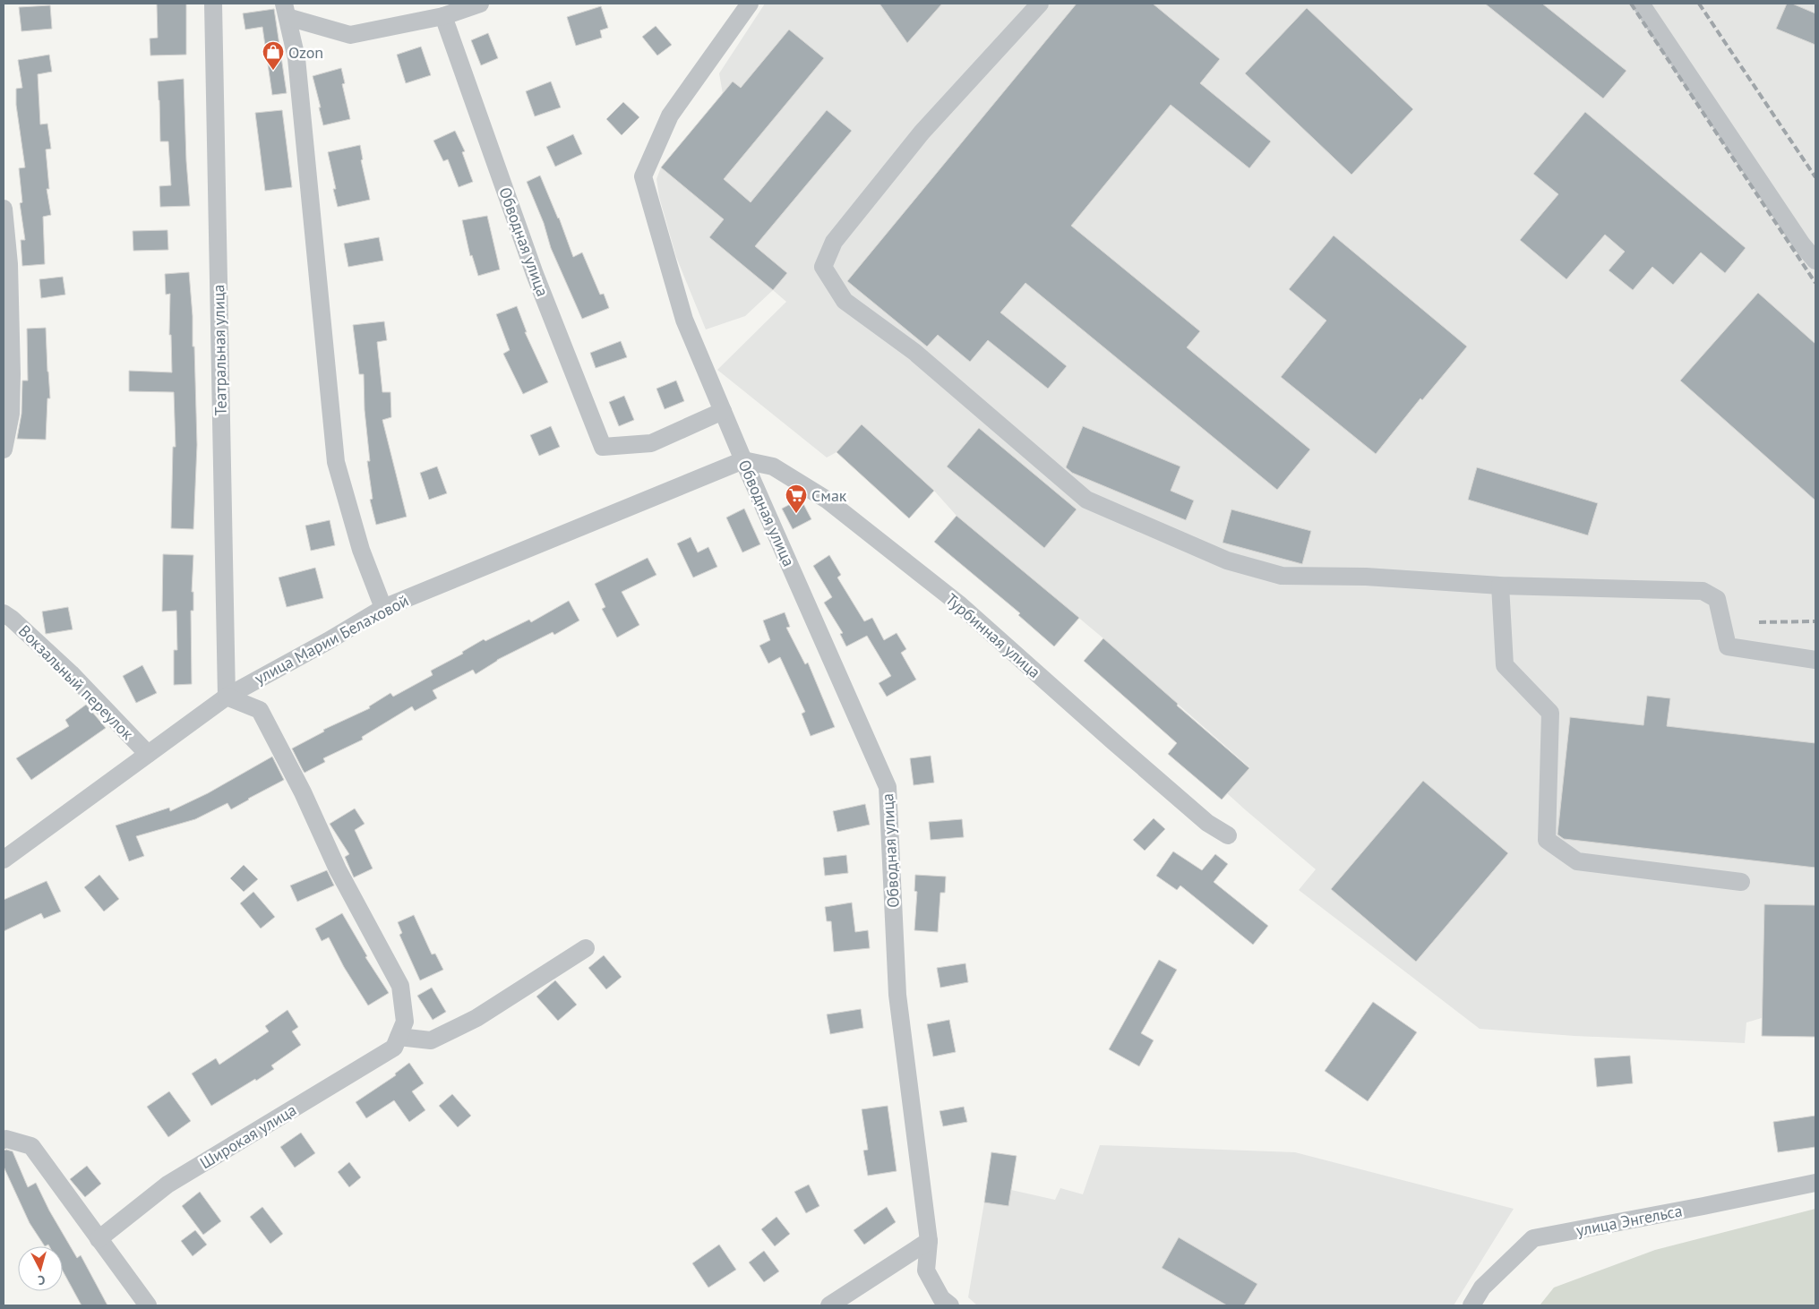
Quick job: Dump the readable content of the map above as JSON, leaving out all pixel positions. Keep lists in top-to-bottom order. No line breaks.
{"streets":{"street":["Обводная улица","Театральная улица","Турбинная улица","улица Марии Белаховой","Вокзальный переулок","Широкая улица","улица Энгельса"]},"crossings":[["Обводная улица","Турбинная улица"],["Обводная улица","улица Марии Белаховой"],["Театральная улица","улица Марии Белаховой"],["Турбинная улица","улица Марии Белаховой"],["улица Марии Белаховой","Вокзальный переулок"]],"places":{"shop":["Ozon"],"supermarket":["Смак"]},"north":"bottom"}
